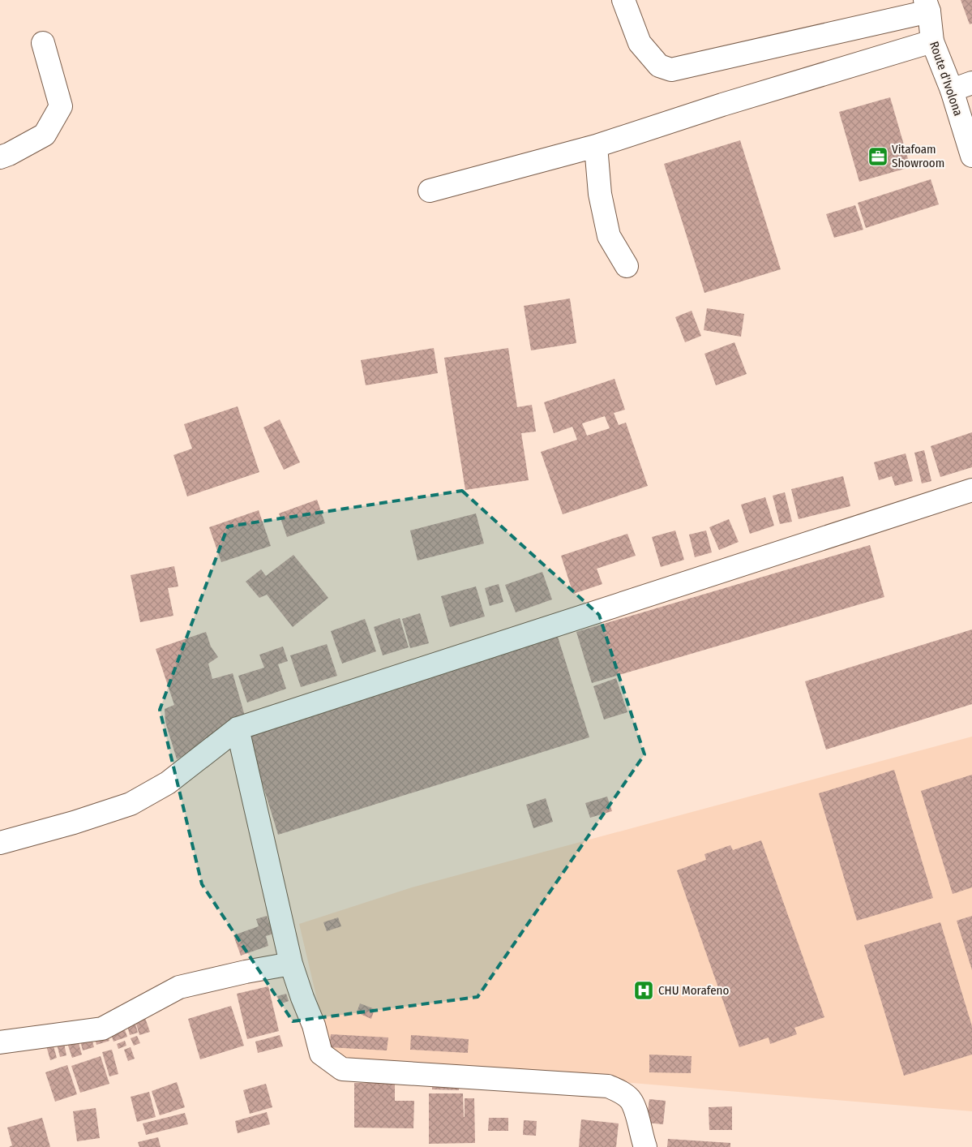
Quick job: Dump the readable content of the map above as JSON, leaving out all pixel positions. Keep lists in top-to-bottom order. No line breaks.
{"streets":{"street":["Route d'Ivolona"]},"places":{"office":["Vitafoam Showroom"],"hospital":["CHU Morafeno"]}}
